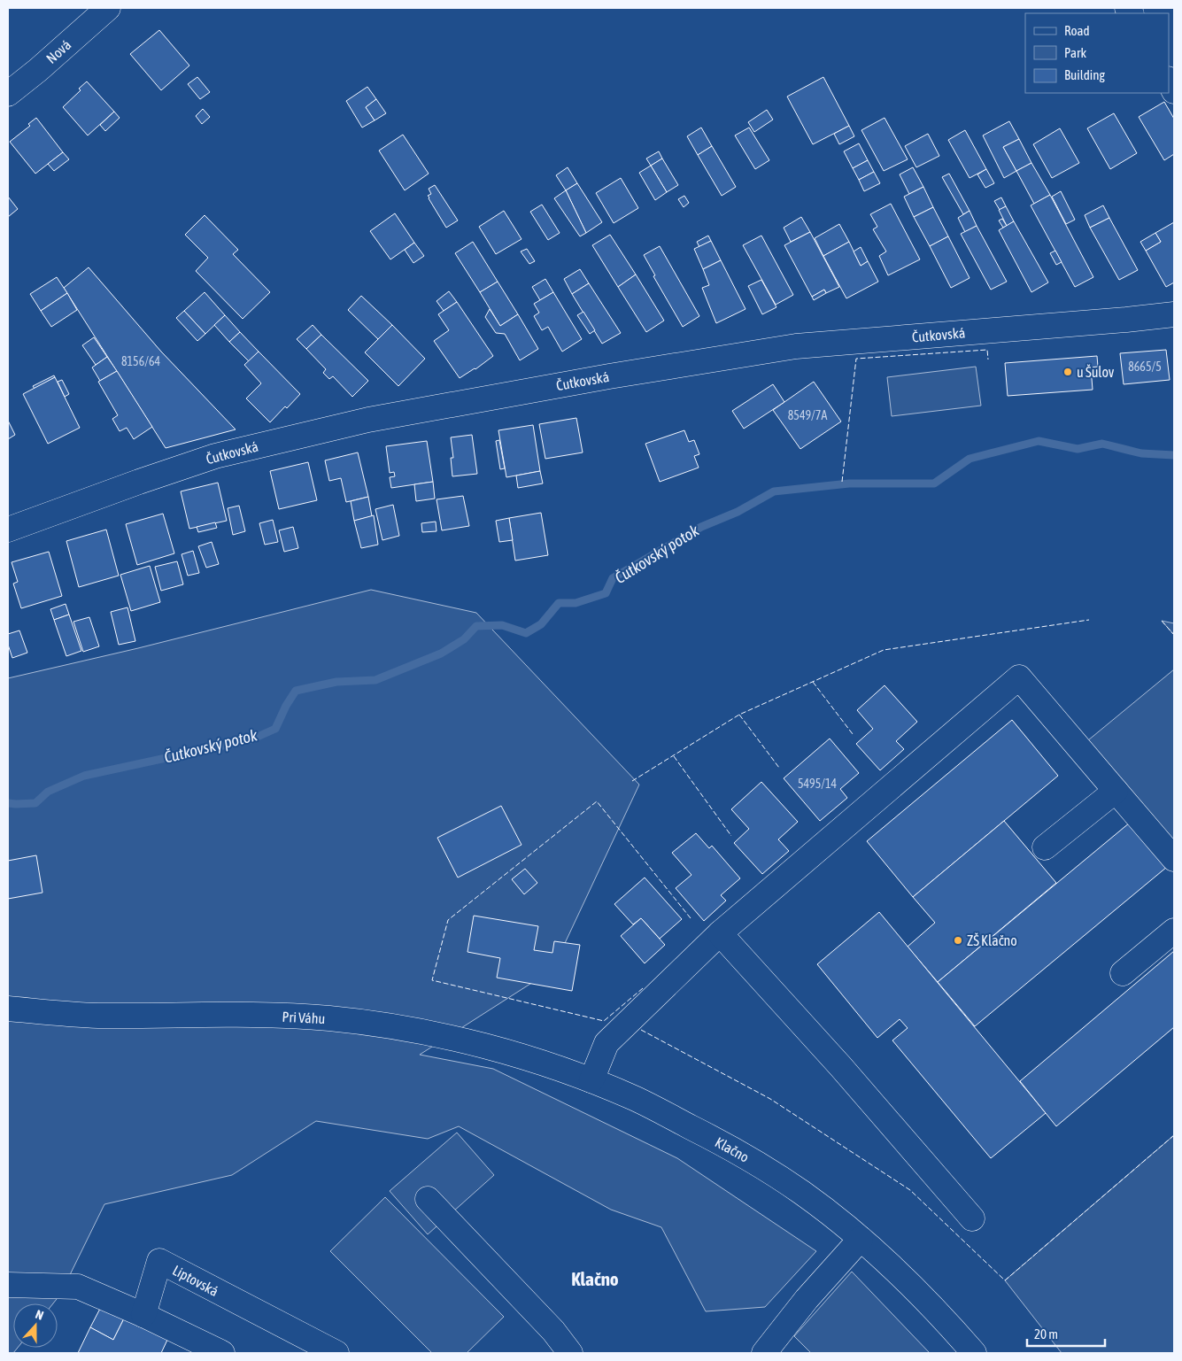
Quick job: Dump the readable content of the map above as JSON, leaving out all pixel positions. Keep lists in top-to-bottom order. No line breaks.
{"streets":{"street":["Nová","Čutkovská","Pri Váhu","Klačno","Liptovská"]},"crossings":[["Pri Váhu","Klačno"]],"districts":["Klačno"],"water":["Čutkovský potok"],"places":["u Šulov","ZŠ Klačno"],"house_numbers":["8156/64","8665/5","8549/7A","5495/14"],"legend":["Road","Park","Building"],"scale_bar":"20 m","north":"top"}
